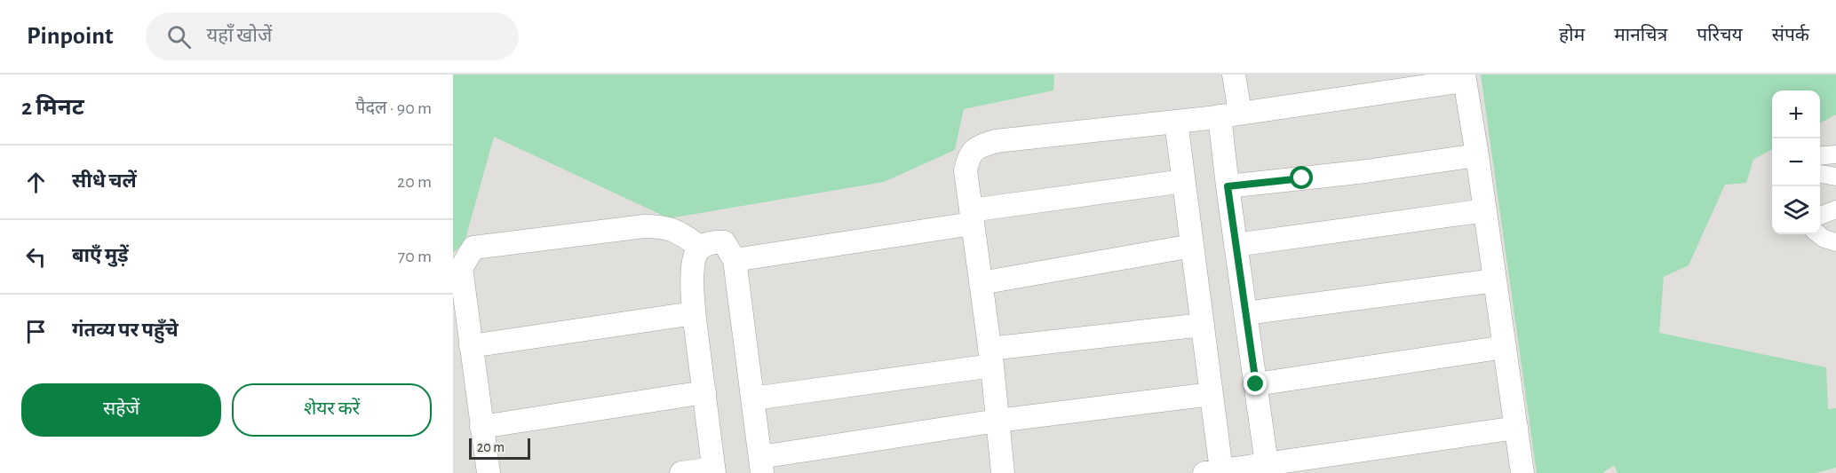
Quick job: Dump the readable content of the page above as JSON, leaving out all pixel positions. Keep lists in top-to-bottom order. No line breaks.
{"scale_bar":"20 m","page":{"header":"Pinpoint","search":"यहाँ खोजें","nav":["होम","मानचित्र","परिचय","संपर्क"],"heading":["2 मिनट","पैदल · 90 m"],"map_buttons":["+","−"],"list":[["सीधे चलें","20 m"],["बाएँ मुड़ें","70 m"],"गंतव्य पर पहुँचे"],"buttons":["सहेजें","शेयर करें"],"scale":"20 m"}}
